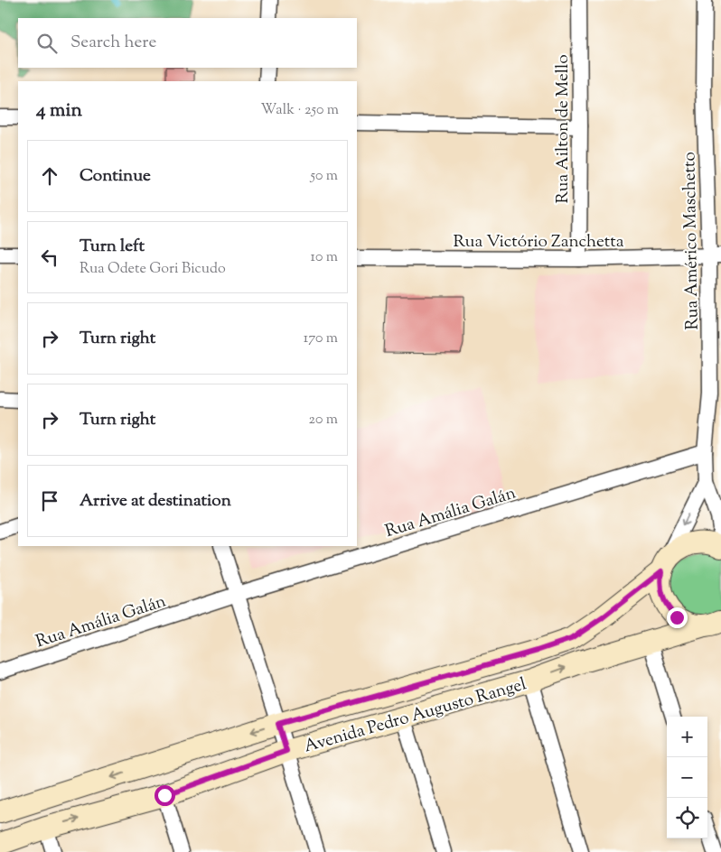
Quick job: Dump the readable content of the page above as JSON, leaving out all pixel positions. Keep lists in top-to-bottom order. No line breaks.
{"streets":{"street":["Rua Ailton de Mello","Rua Victório Zanchetta","Rua Américo Maschetto","Rua Amália Galán","Avenida Pedro Augusto Rangel"]},"crossings":[["Rua Ailton de Mello","Rua Victório Zanchetta"],["Rua Victório Zanchetta","Rua Américo Maschetto"],["Rua Américo Maschetto","Rua Amália Galán"],["Rua Américo Maschetto","Avenida Pedro Augusto Rangel"]],"page":{"search":"Search here","heading":["4 min","Walk · 250 m"],"list":[["Continue","50 m"],["Turn left","Rua Odete Gori Bicudo","10 m"],["Turn right","170 m"],["Turn right","20 m"],"Arrive at destination"],"map_buttons":["+","−"]}}
